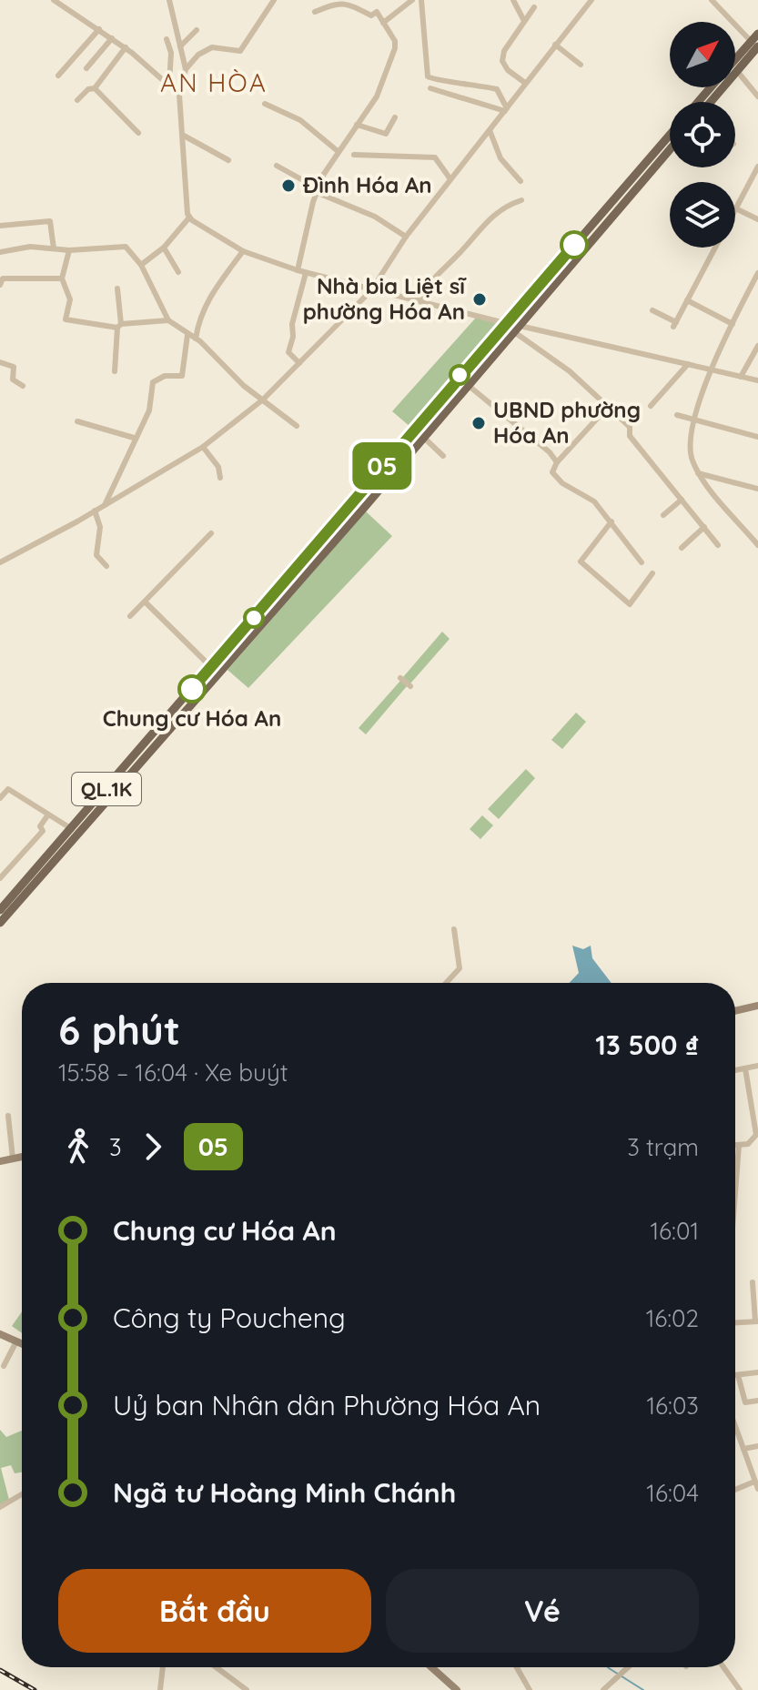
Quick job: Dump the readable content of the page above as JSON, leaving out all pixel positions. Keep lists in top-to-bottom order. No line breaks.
{"streets":{"main road":["QL.1K"]},"districts":["AN HÒA"],"places":["Đình Hóa An","Nhà bia Liệt sĩ phường Hóa An","UBND phường Hóa An","Chung cư Hóa An"],"lines":["bus line 05"],"north":"top right","page":{"on_map":"05","heading":["6 phút","15:58 – 16:04 · Xe buýt","13 500 ₫"],"legs":["3","05","3 trạm"],"list":[{"name":"Chung cư Hóa An","value":"16:01"},{"name":"Công ty Poucheng","value":"16:02"},{"name":"Uỷ ban Nhân dân Phường Hóa An","value":"16:03"},{"name":"Ngã tư Hoàng Minh Chánh","value":"16:04"}],"buttons":["Bắt đầu","Vé"]}}
